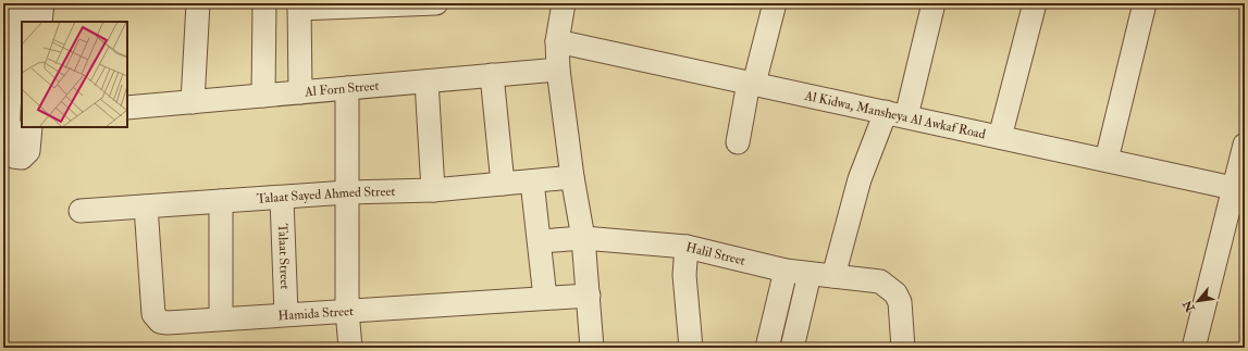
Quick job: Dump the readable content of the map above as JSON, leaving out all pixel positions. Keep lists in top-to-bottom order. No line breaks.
{"streets":{"street":["Al Forn Street","Al Kidwa, Mansheya Al Awkaf Road","Talaat Sayed Ahmed Street","Halil Street","Talaat Street","Hamida Street"]},"crossings":[["Talaat Sayed Ahmed Street","Talaat Street"],["Talaat Sayed Ahmed Street","Hamida Street"],["Talaat Street","Hamida Street"]],"north":"bottom left"}
